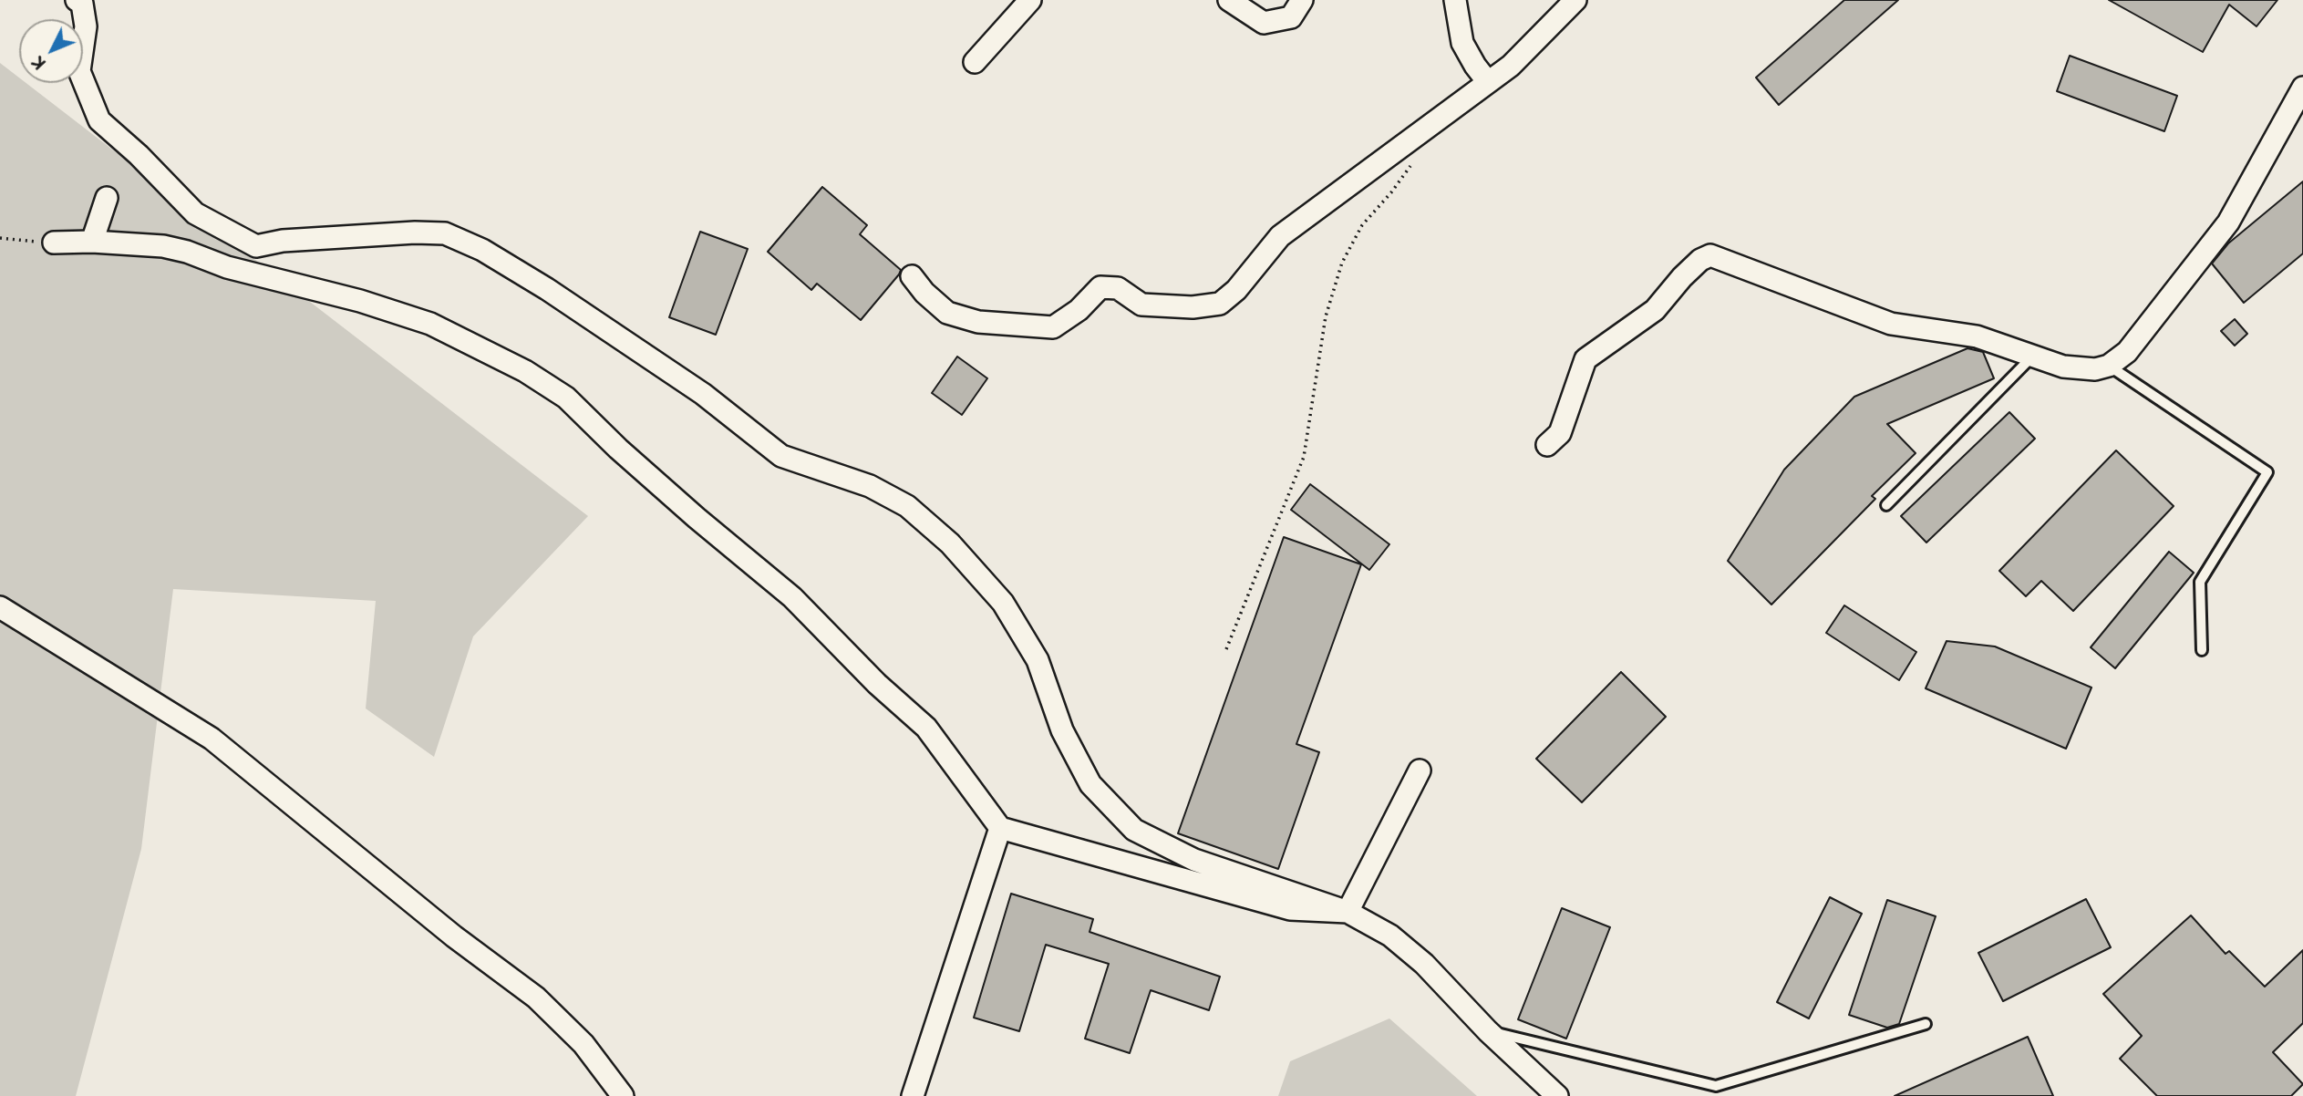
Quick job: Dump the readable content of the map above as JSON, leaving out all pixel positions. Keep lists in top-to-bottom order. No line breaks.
{"north":"bottom left"}
